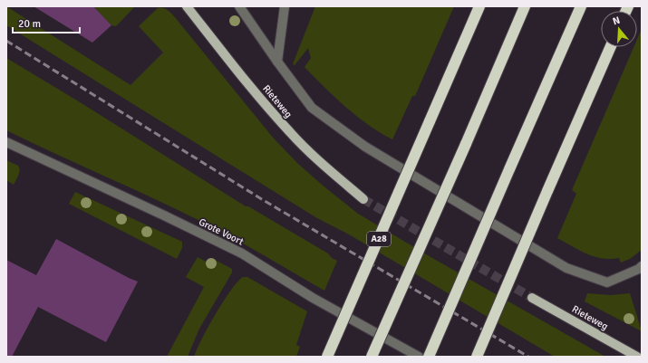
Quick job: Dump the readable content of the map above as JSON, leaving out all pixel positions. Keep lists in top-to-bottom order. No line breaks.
{"streets":{"highway":["A28"],"main road":["Rieteweg"],"street":["Grote Voort"]},"scale_bar":"20 m","north":"top"}
